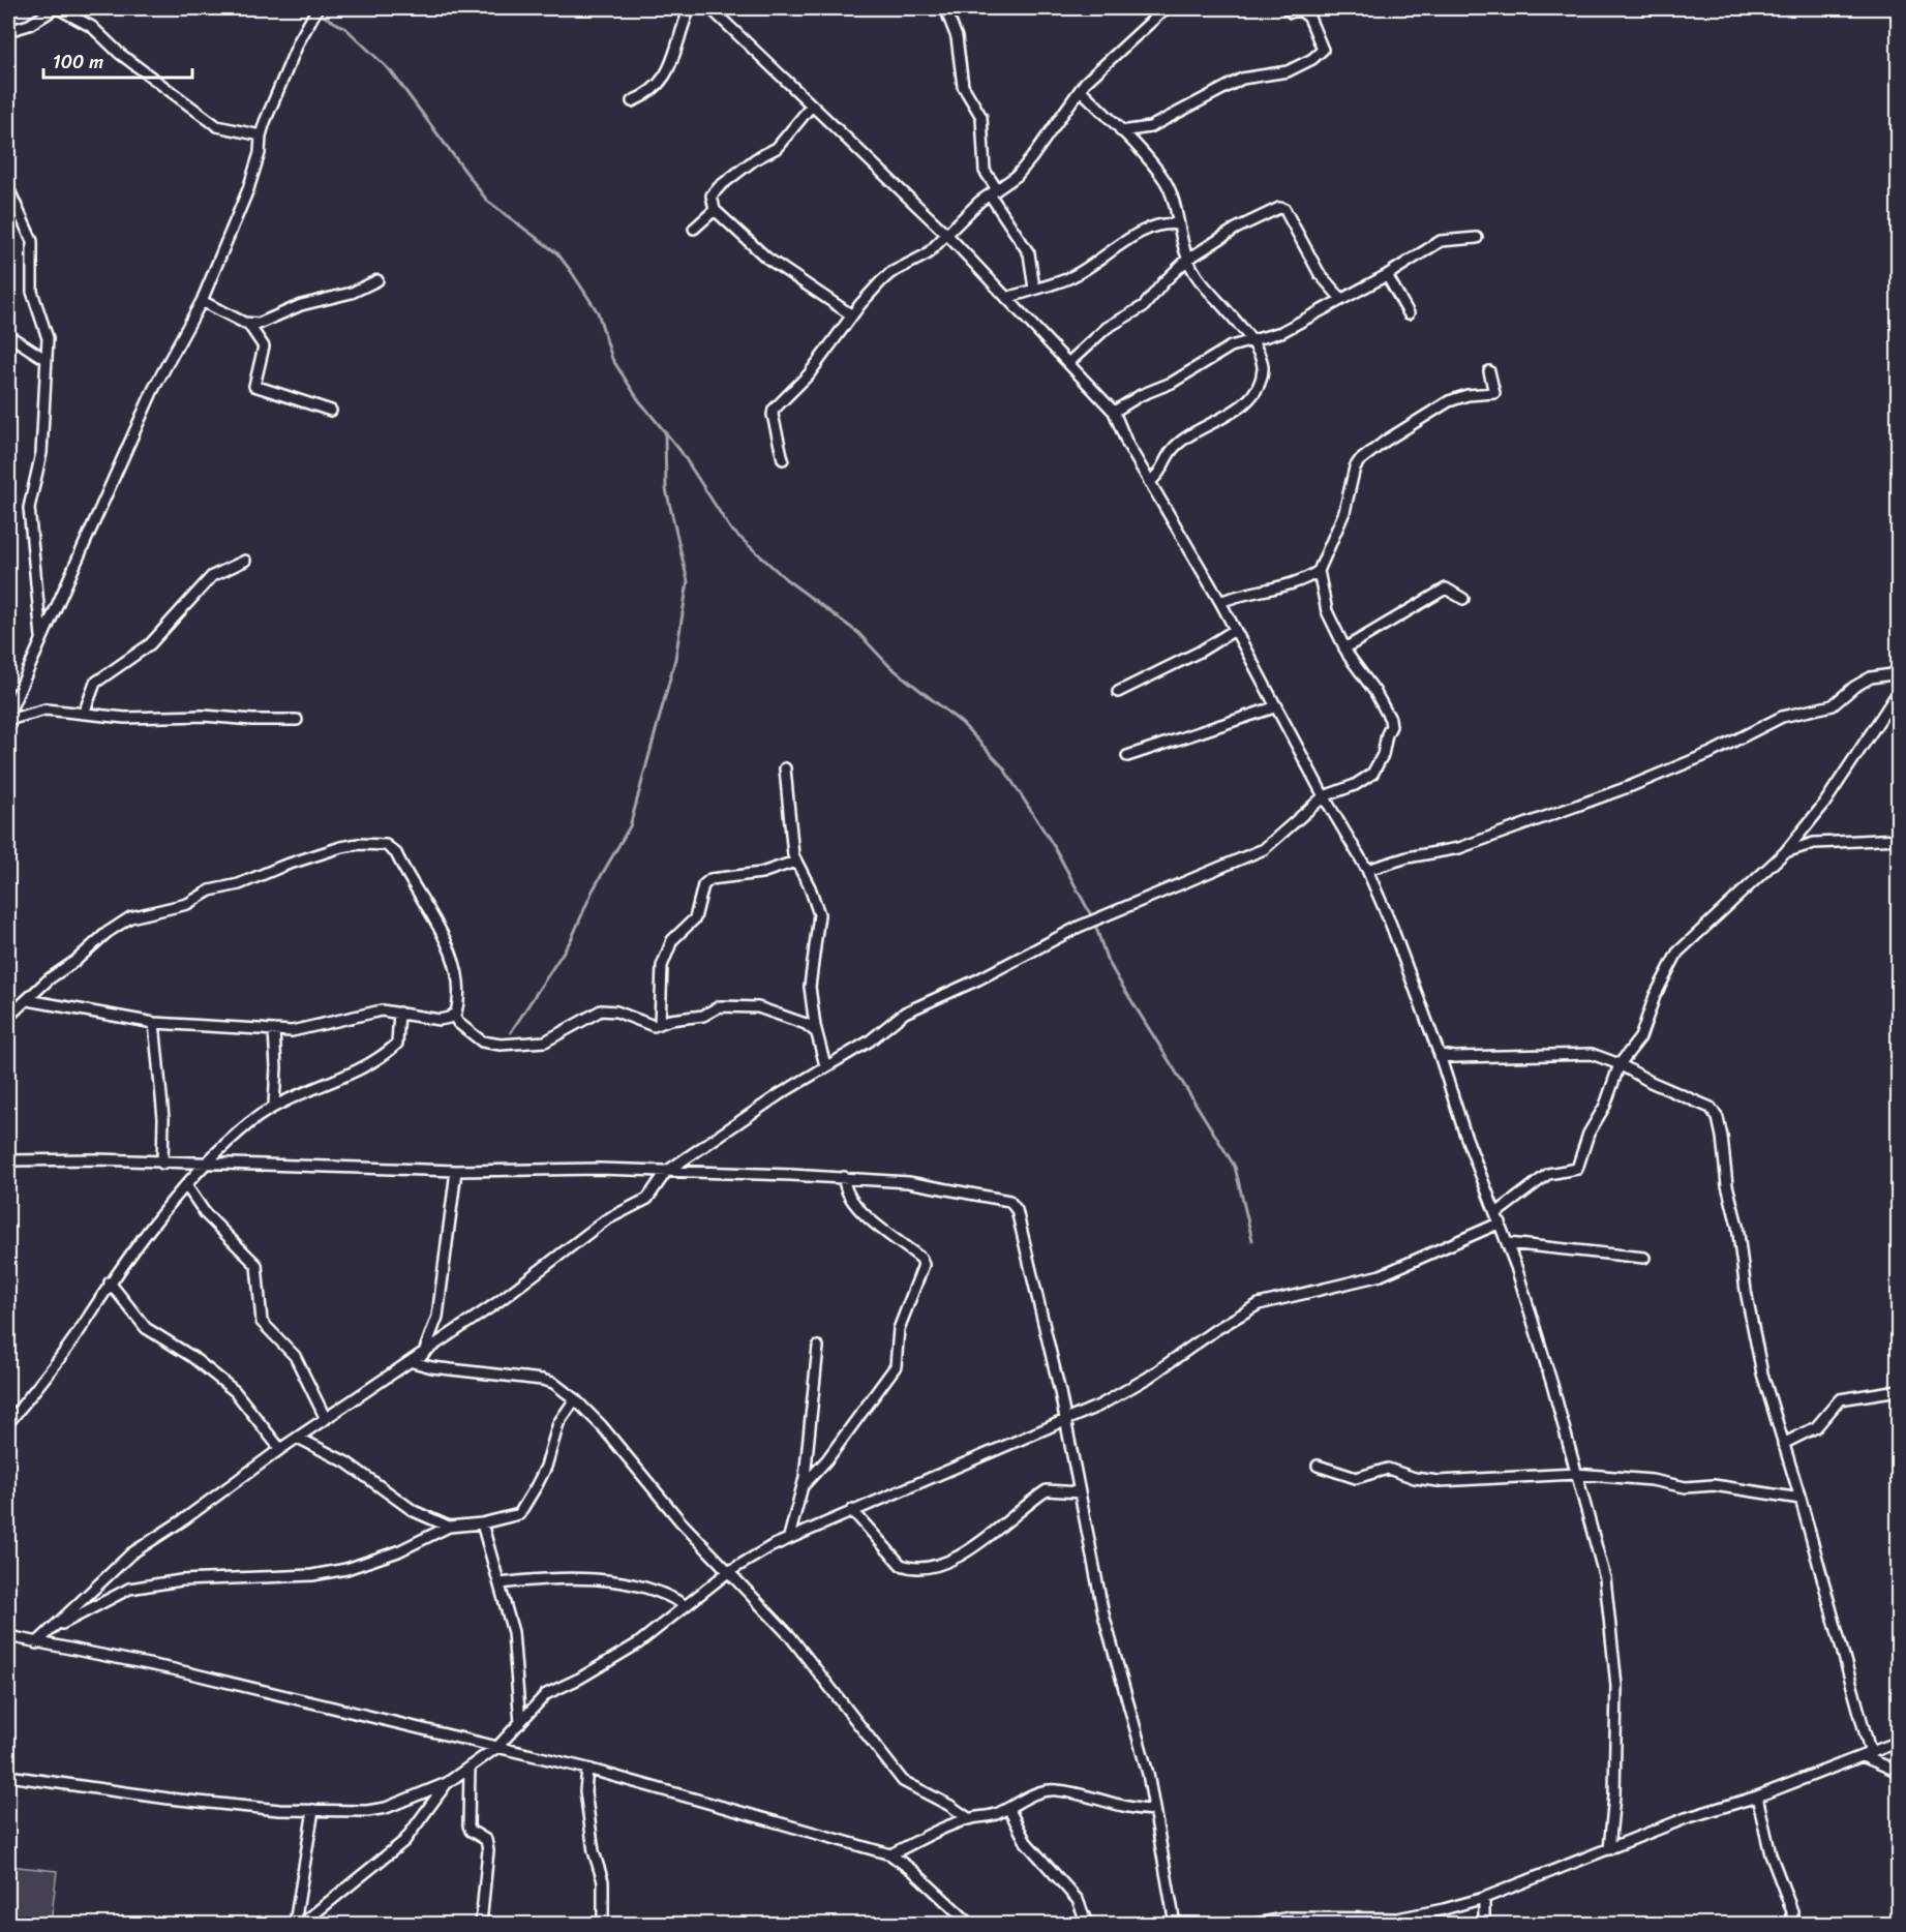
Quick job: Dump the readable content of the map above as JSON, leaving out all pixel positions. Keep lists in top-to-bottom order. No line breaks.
{"scale_bar":"100 m"}
